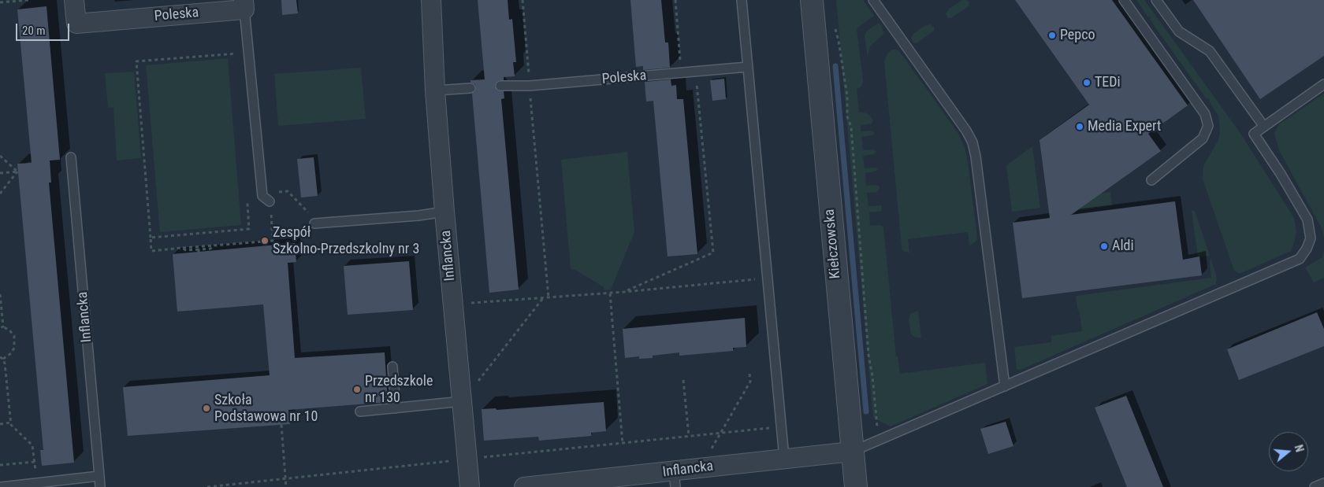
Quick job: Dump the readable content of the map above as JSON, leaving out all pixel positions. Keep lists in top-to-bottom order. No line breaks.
{"streets":{"street":["Poleska","Kiełczowska","Inflancka"]},"crossings":[["Kiełczowska","Inflancka"]],"places":["Pepco","TEDi","Media Expert","Zespół Szkolno-Przedszkolny nr 3","Aldi","Przedszkole nr 130","Szkoła Podstawowa nr 10"],"scale_bar":"20 m","north":"right"}
